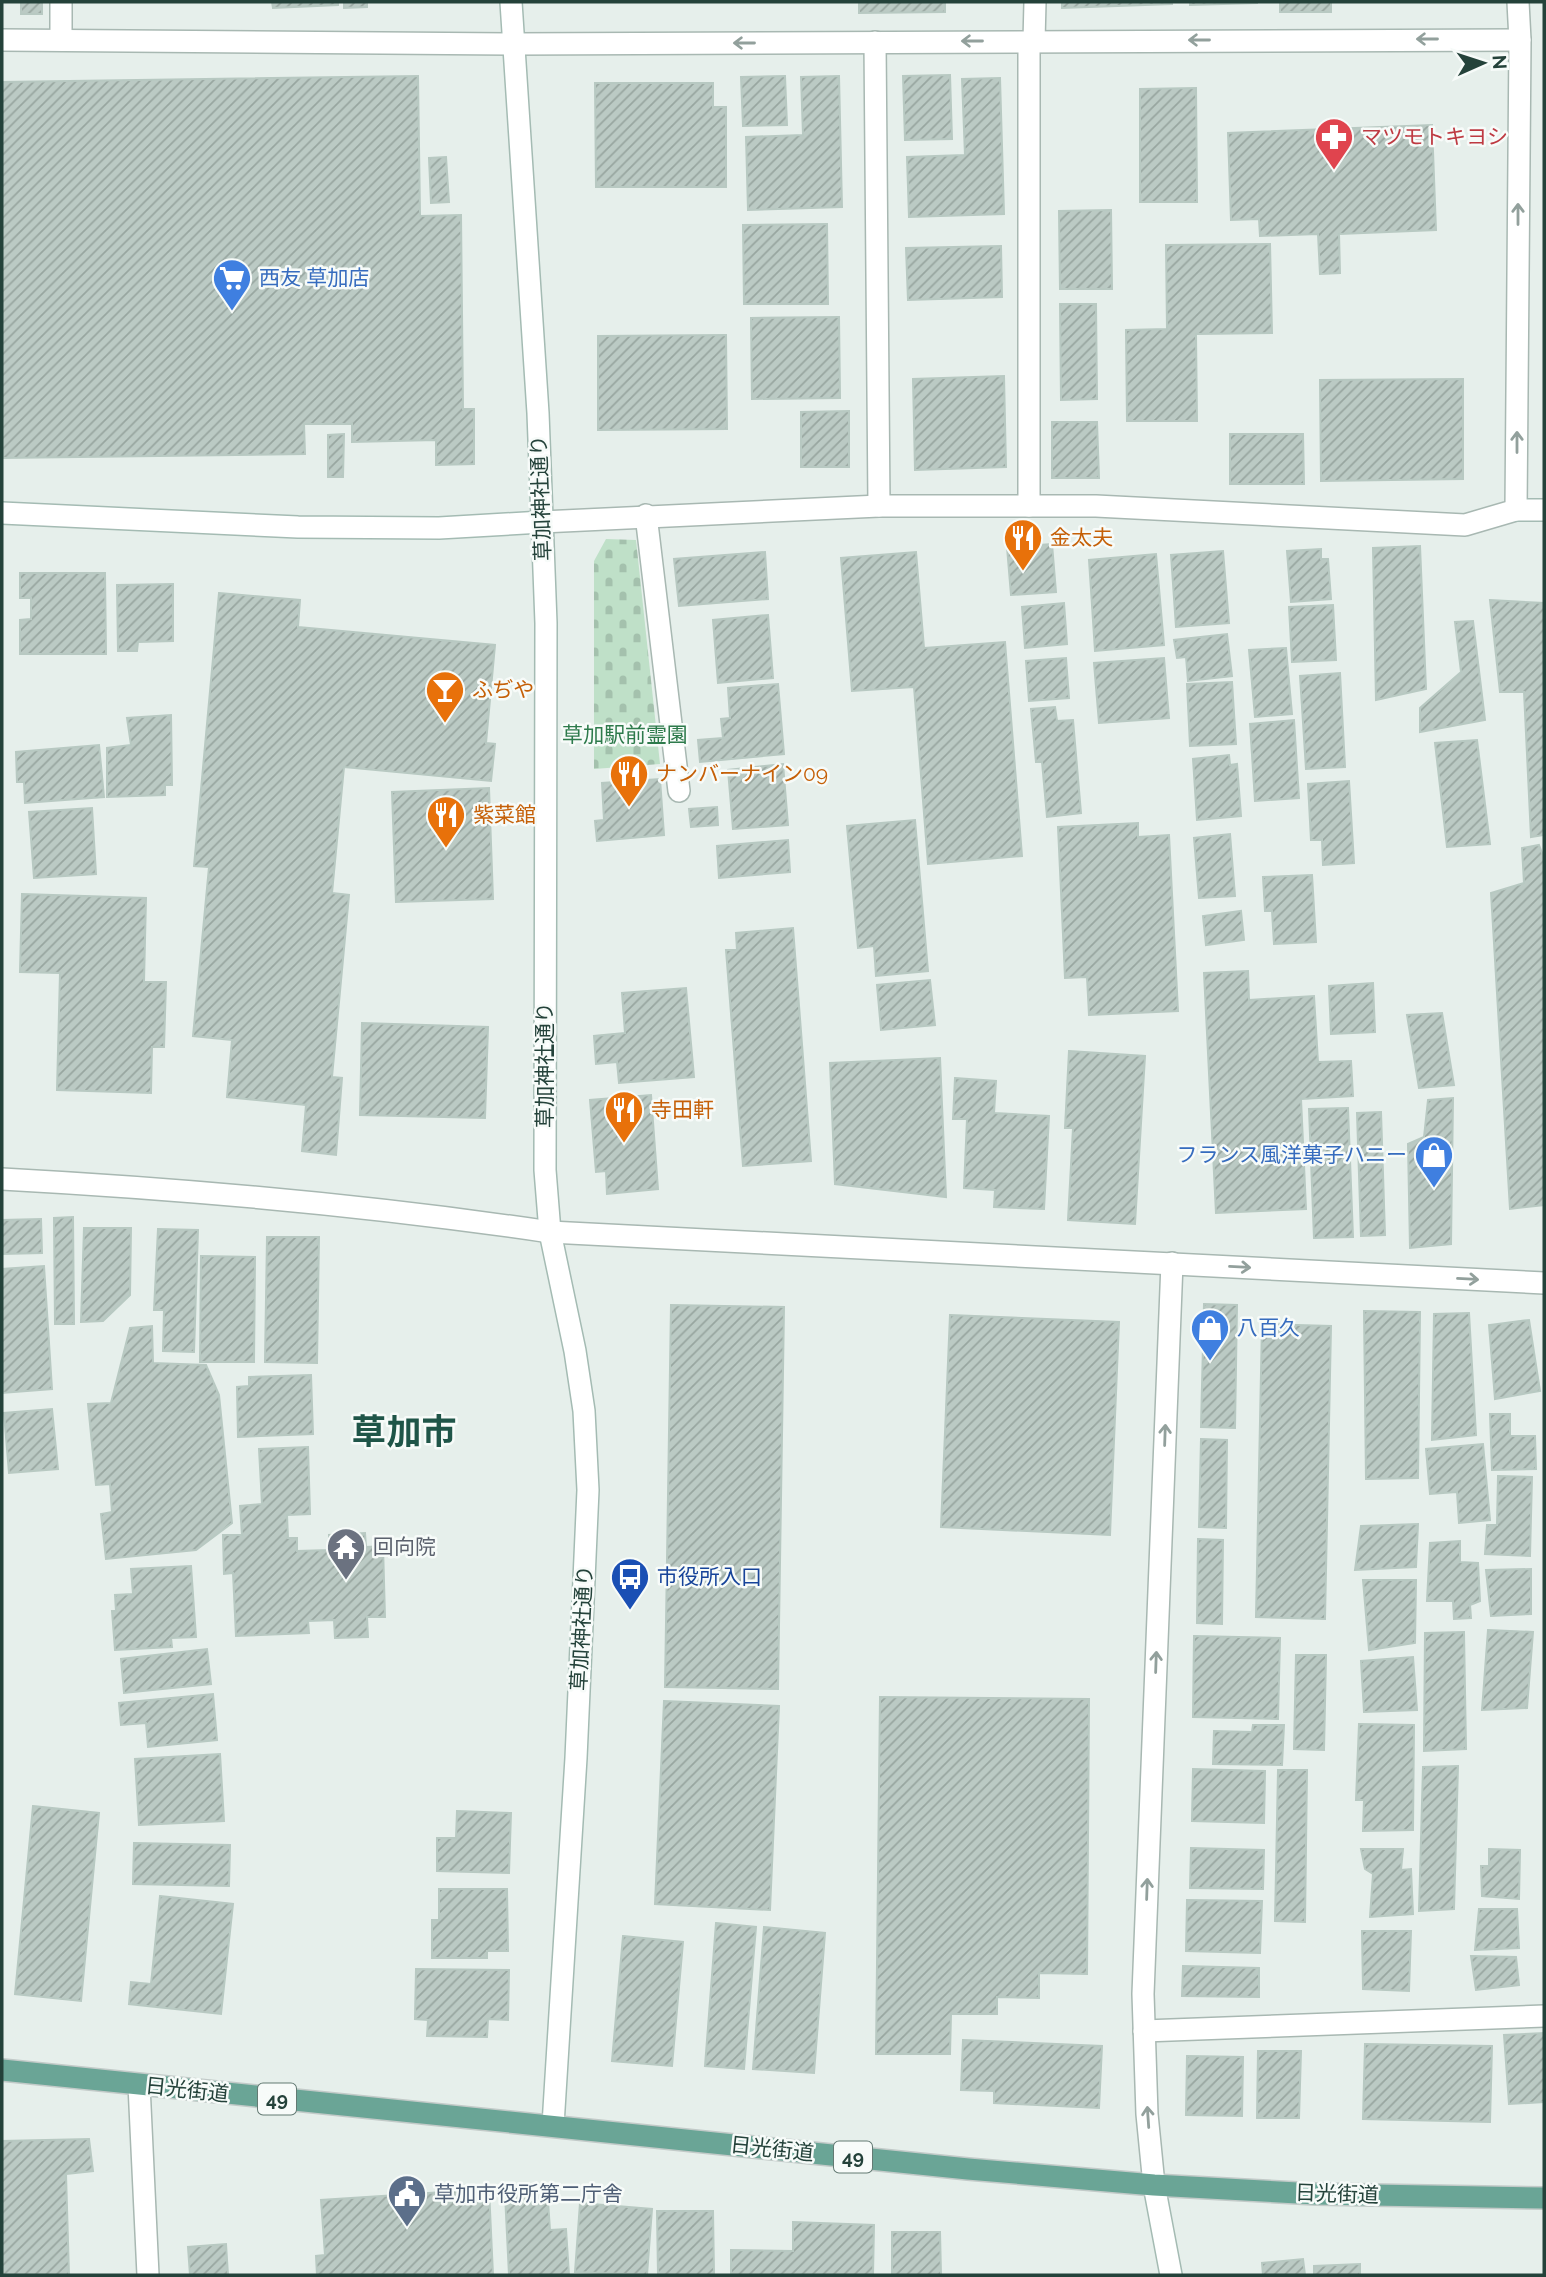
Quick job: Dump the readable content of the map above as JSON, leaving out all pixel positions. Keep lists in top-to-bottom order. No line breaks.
{"streets":{"main road":["日光街道","49"],"street":["草加神社通り"]},"crossings":[["草加神社通り","日光街道"]],"districts":["草加市"],"parks":["草加駅前霊園"],"places":{"pharmacy":["マツモトキヨシ"],"supermarket":["西友 草加店"],"restaurant":["金太夫","ナンバーナイン09","紫菜館","寺田軒"],"bar":["ふぢや"],"shop":["フランス風洋菓子ハニー","八百久"],"temple":["回向院"],"bus stop":["市役所入口"],"public building":["草加市役所第二庁舎"]},"north":"right"}
